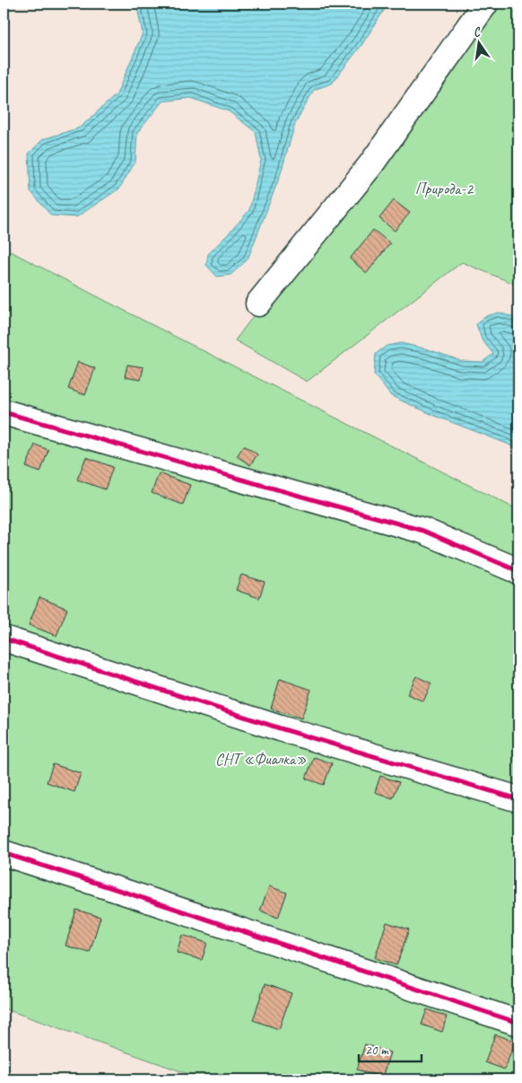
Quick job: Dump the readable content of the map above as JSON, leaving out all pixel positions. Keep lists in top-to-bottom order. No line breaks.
{"parks":["Природа-2","СНТ «Фиалка»"],"scale_bar":"20 m","north":"top"}
